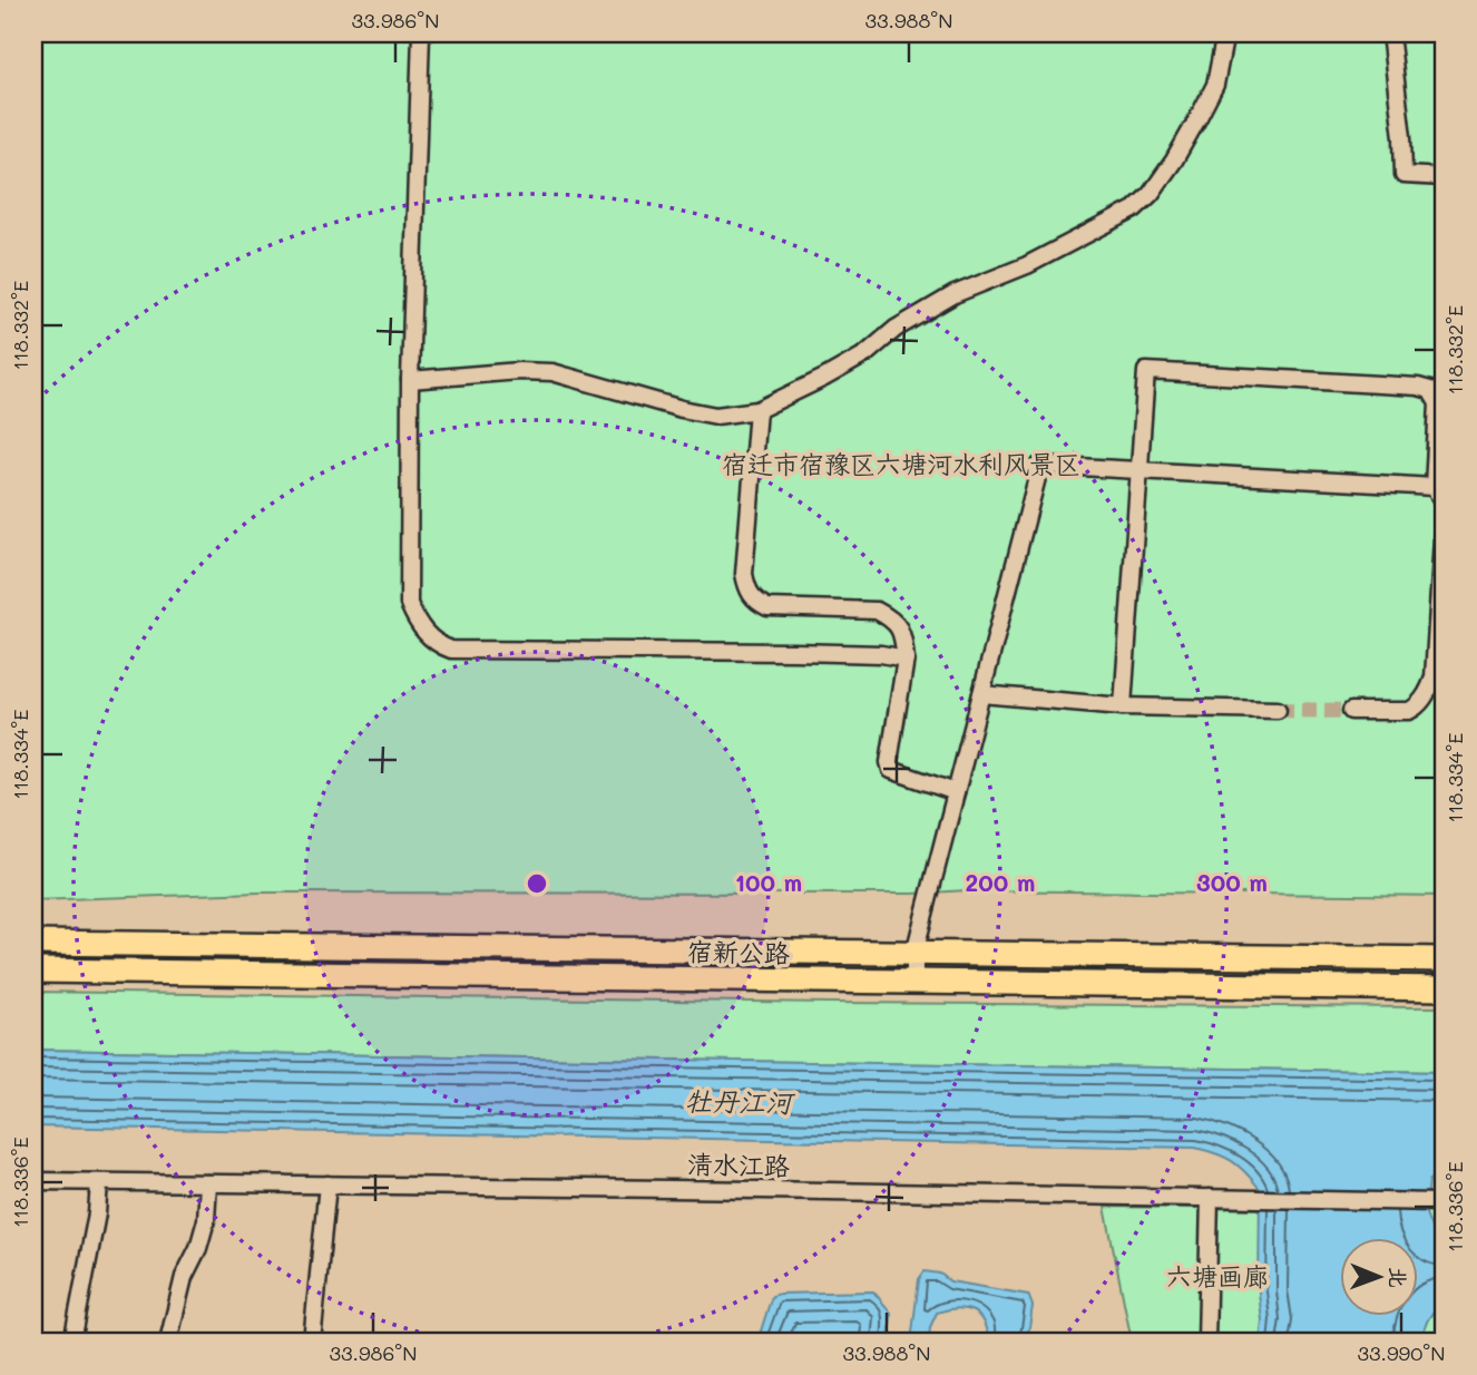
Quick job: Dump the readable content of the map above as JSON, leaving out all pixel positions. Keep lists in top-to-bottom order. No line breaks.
{"streets":{"highway":["宿新公路"],"street":["清水江路"]},"water":["牡丹江河"],"parks":["宿迁市宿豫区六塘河水利风景区","六塘画廊"],"north":"right","coordinates":["33.986°N","33.988°N","118.332°E","118.334°E","118.336°E","33.990°N"],"rings":["100 m","200 m","300 m"]}
